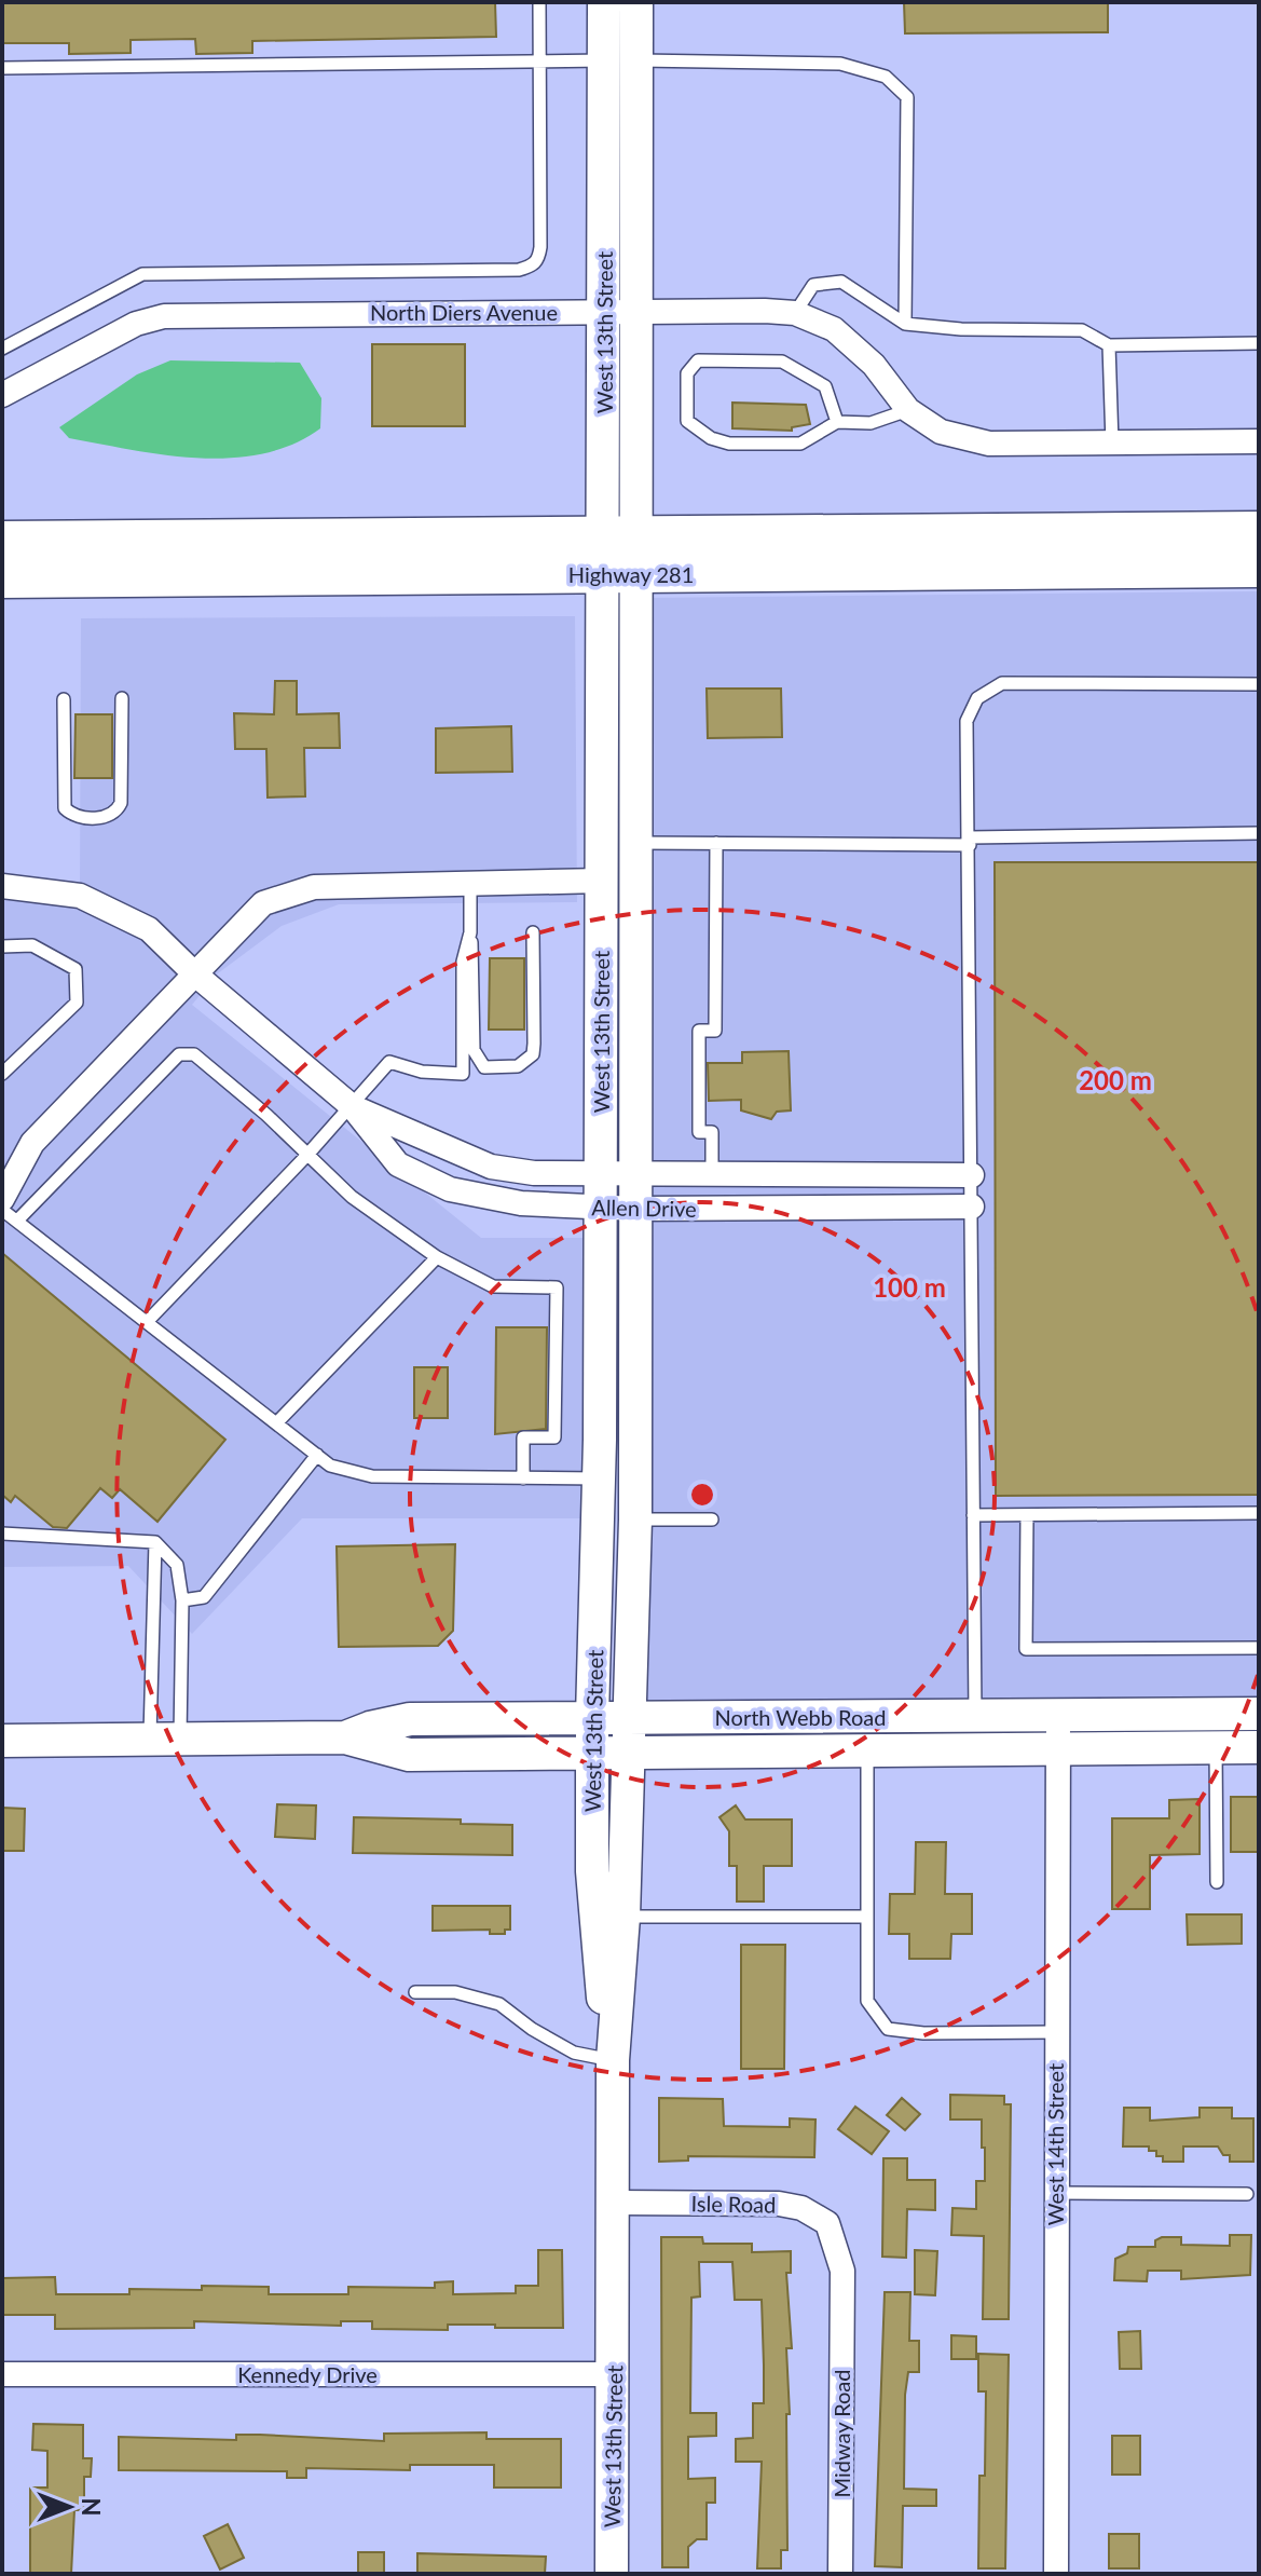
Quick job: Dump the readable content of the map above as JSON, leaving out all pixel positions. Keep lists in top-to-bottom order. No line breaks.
{"streets":{"highway":["Highway 281"],"main road":["West 13th Street","North Webb Road"],"street":["North Diers Avenue","Allen Drive","West 14th Street","Isle Road","Kennedy Drive","Midway Road"]},"crossings":[["North Diers Avenue","West 13th Street"],["West 13th Street","Highway 281"],["West 13th Street","Allen Drive"],["West 13th Street","North Webb Road"],["West 13th Street","Isle Road"],["West 13th Street","Kennedy Drive"],["North Webb Road","West 14th Street"],["Isle Road","Midway Road"]],"north":"right","rings":["200 m","100 m"]}
